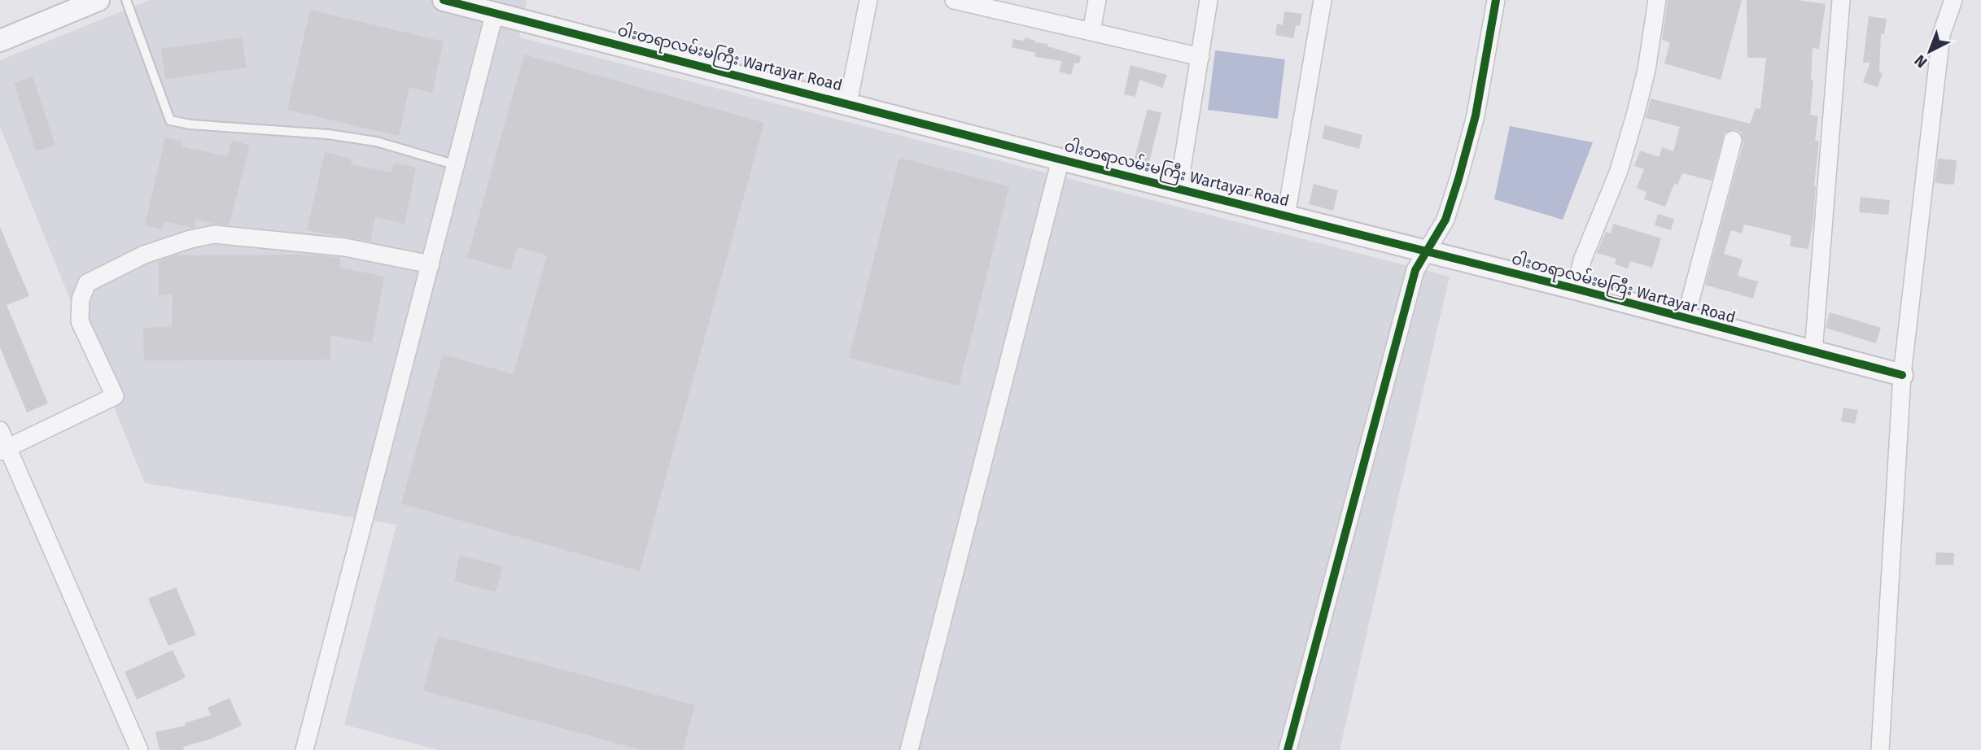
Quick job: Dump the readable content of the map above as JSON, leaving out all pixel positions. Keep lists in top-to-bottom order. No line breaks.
{"streets":{"street":["ဝါးတရာလမ်းမကြီး Wartayar Road"]},"north":"bottom left"}
